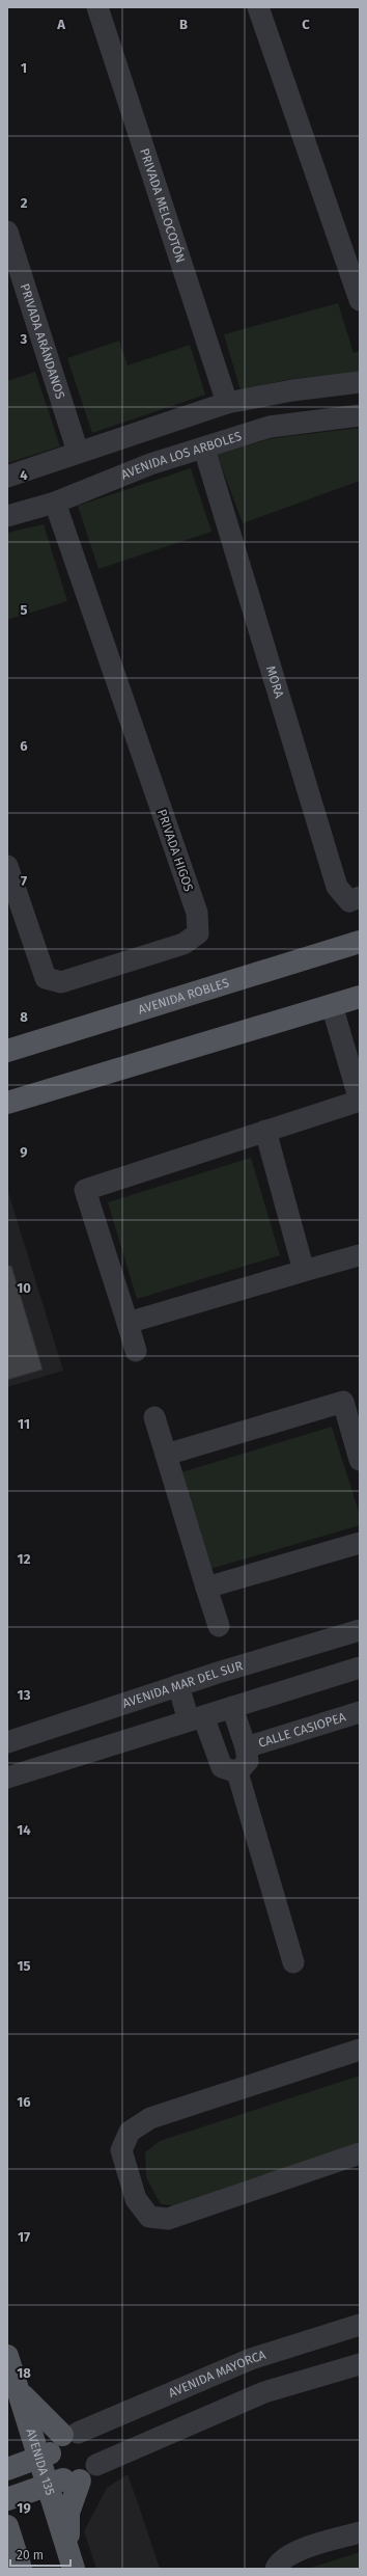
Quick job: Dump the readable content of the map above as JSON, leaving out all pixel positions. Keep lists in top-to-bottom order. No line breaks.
{"streets":{"main road":["AVENIDA ROBLES","AVENIDA 135"],"street":["PRIVADA MELOCOTÓN","PRIVADA ARÁNDANOS","AVENIDA LOS ARBOLES","MORA","PRIVADA HIGOS","AVENIDA MAR DEL SUR","CALLE CASIOPEA","AVENIDA MAYORCA"]},"crossings":[["AVENIDA LOS ARBOLES","MORA"],["AVENIDA LOS ARBOLES","PRIVADA HIGOS"],["AVENIDA MAYORCA","AVENIDA 135"]],"scale_bar":"20 m","grid":{"columns":["A","B","C"],"rows":["1","2","3","4","5","6","7","8","9","10","11","12","13","14","15","16","17","18","19"]}}
